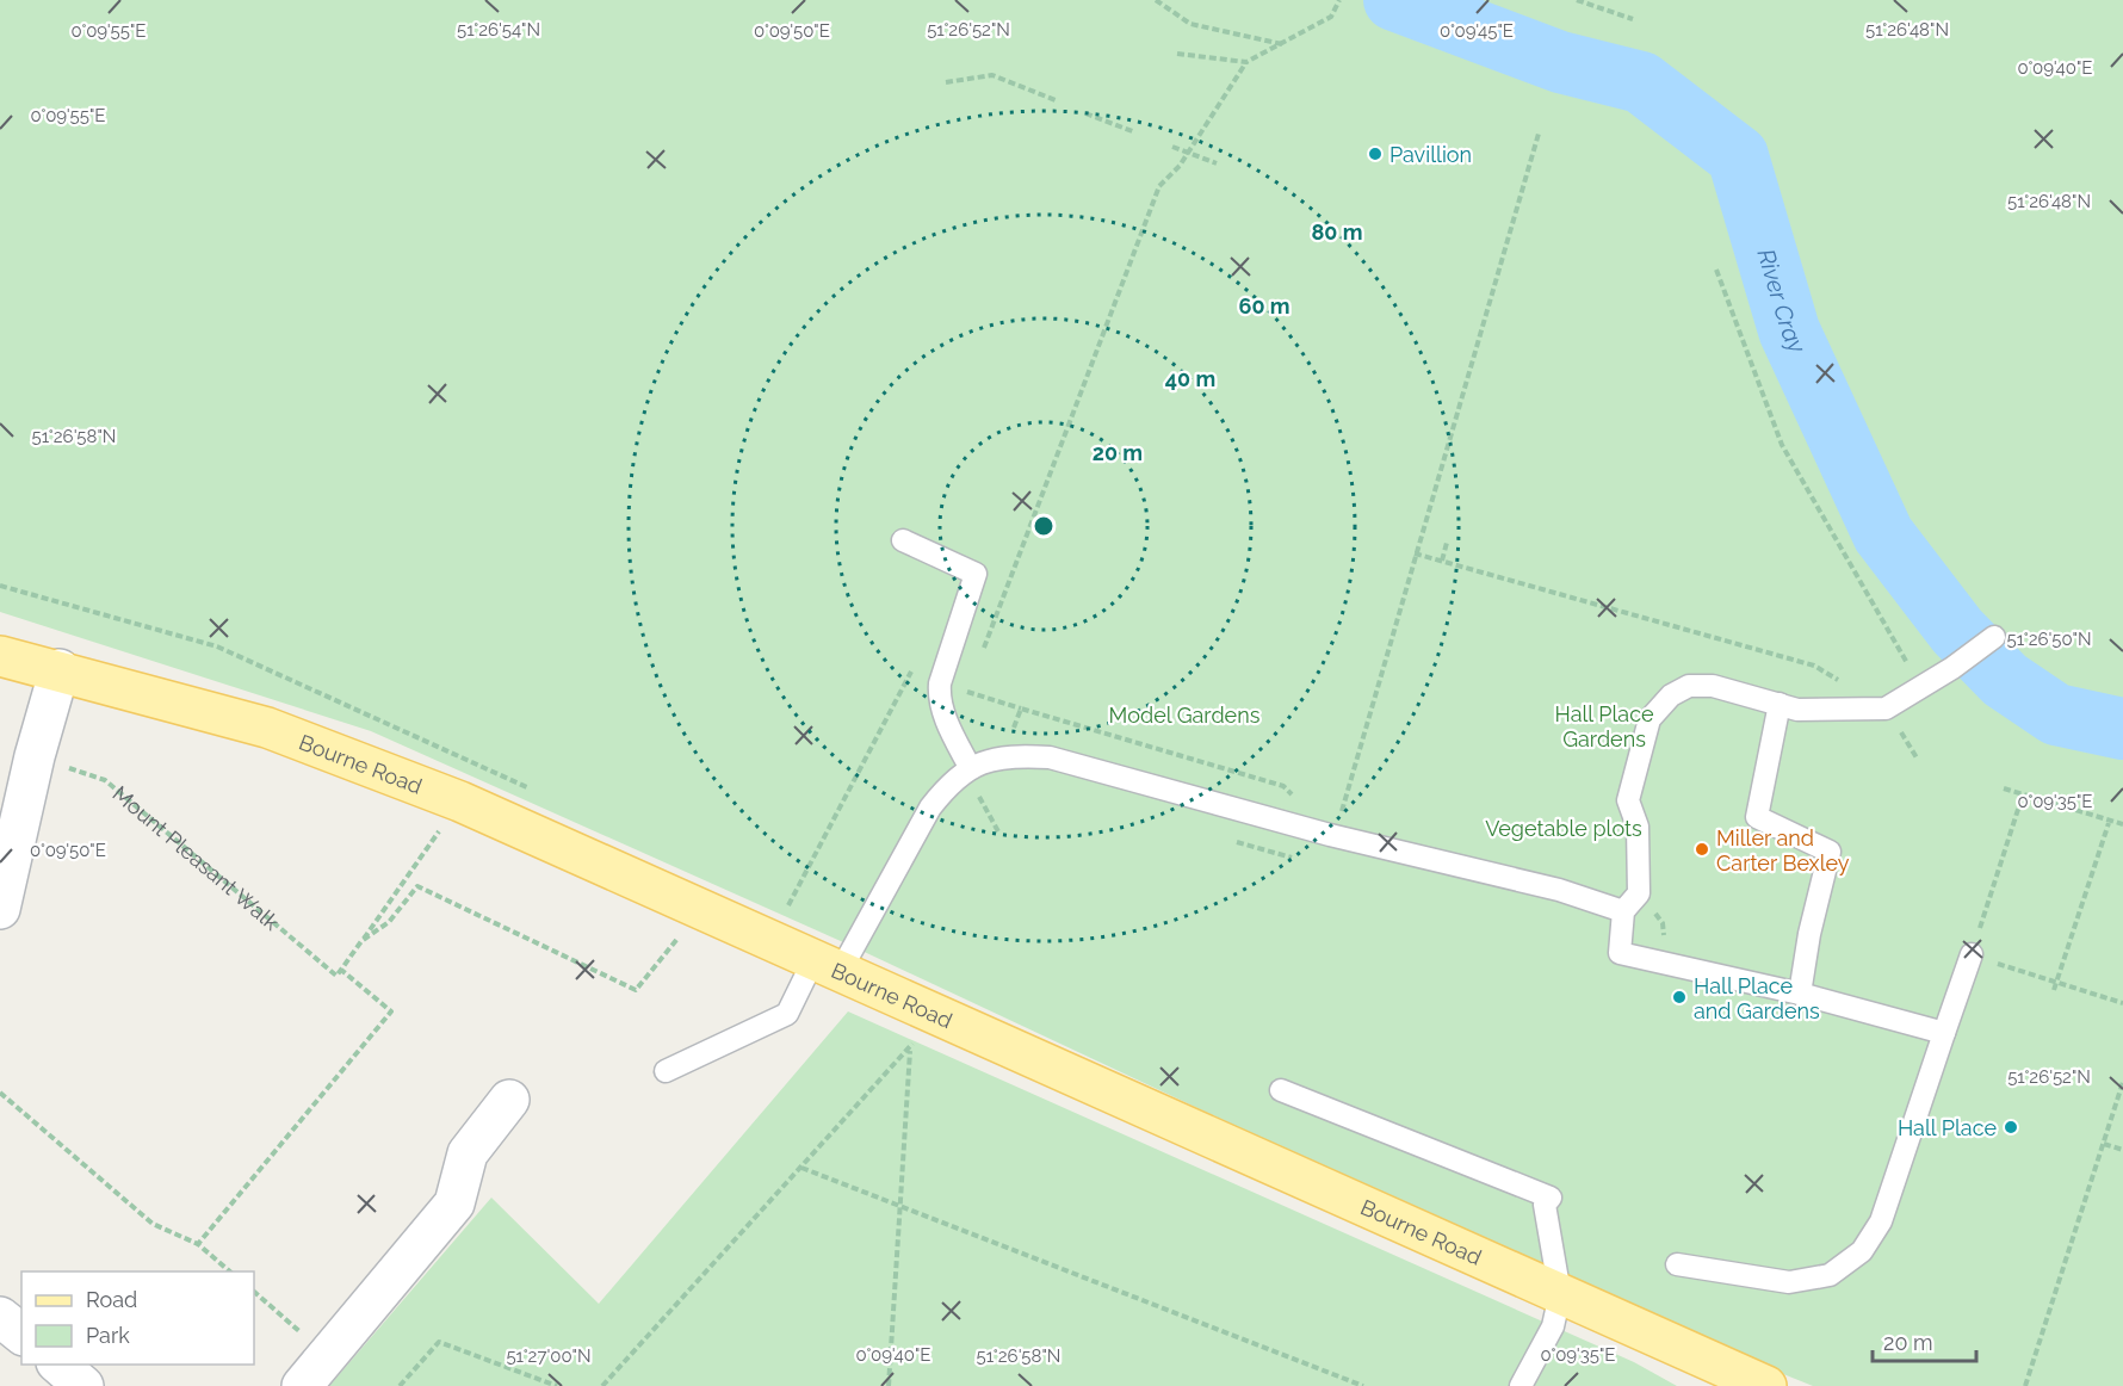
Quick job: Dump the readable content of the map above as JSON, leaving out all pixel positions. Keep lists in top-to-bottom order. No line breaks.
{"streets":{"main road":["Bourne Road"],"path":["Mount Pleasant Walk"]},"water":["River Cray"],"parks":["Hall Place Gardens","Model Gardens","Vegetable plots"],"places":["Pavillion","Miller and Carter Bexley","Hall Place and Gardens","Hall Place"],"legend":["Road","Park"],"scale_bar":"20 m","coordinates":["51°26'52\"N","51°26'48\"N","51°26'54\"N","0°09'55\"E","0°09'50\"E","0°09'45\"E","0°09'40\"E","51°26'58\"N","51°26'50\"N","0°09'35\"E","51°27'00\"N"],"rings":["80 m","60 m","40 m","20 m"]}
